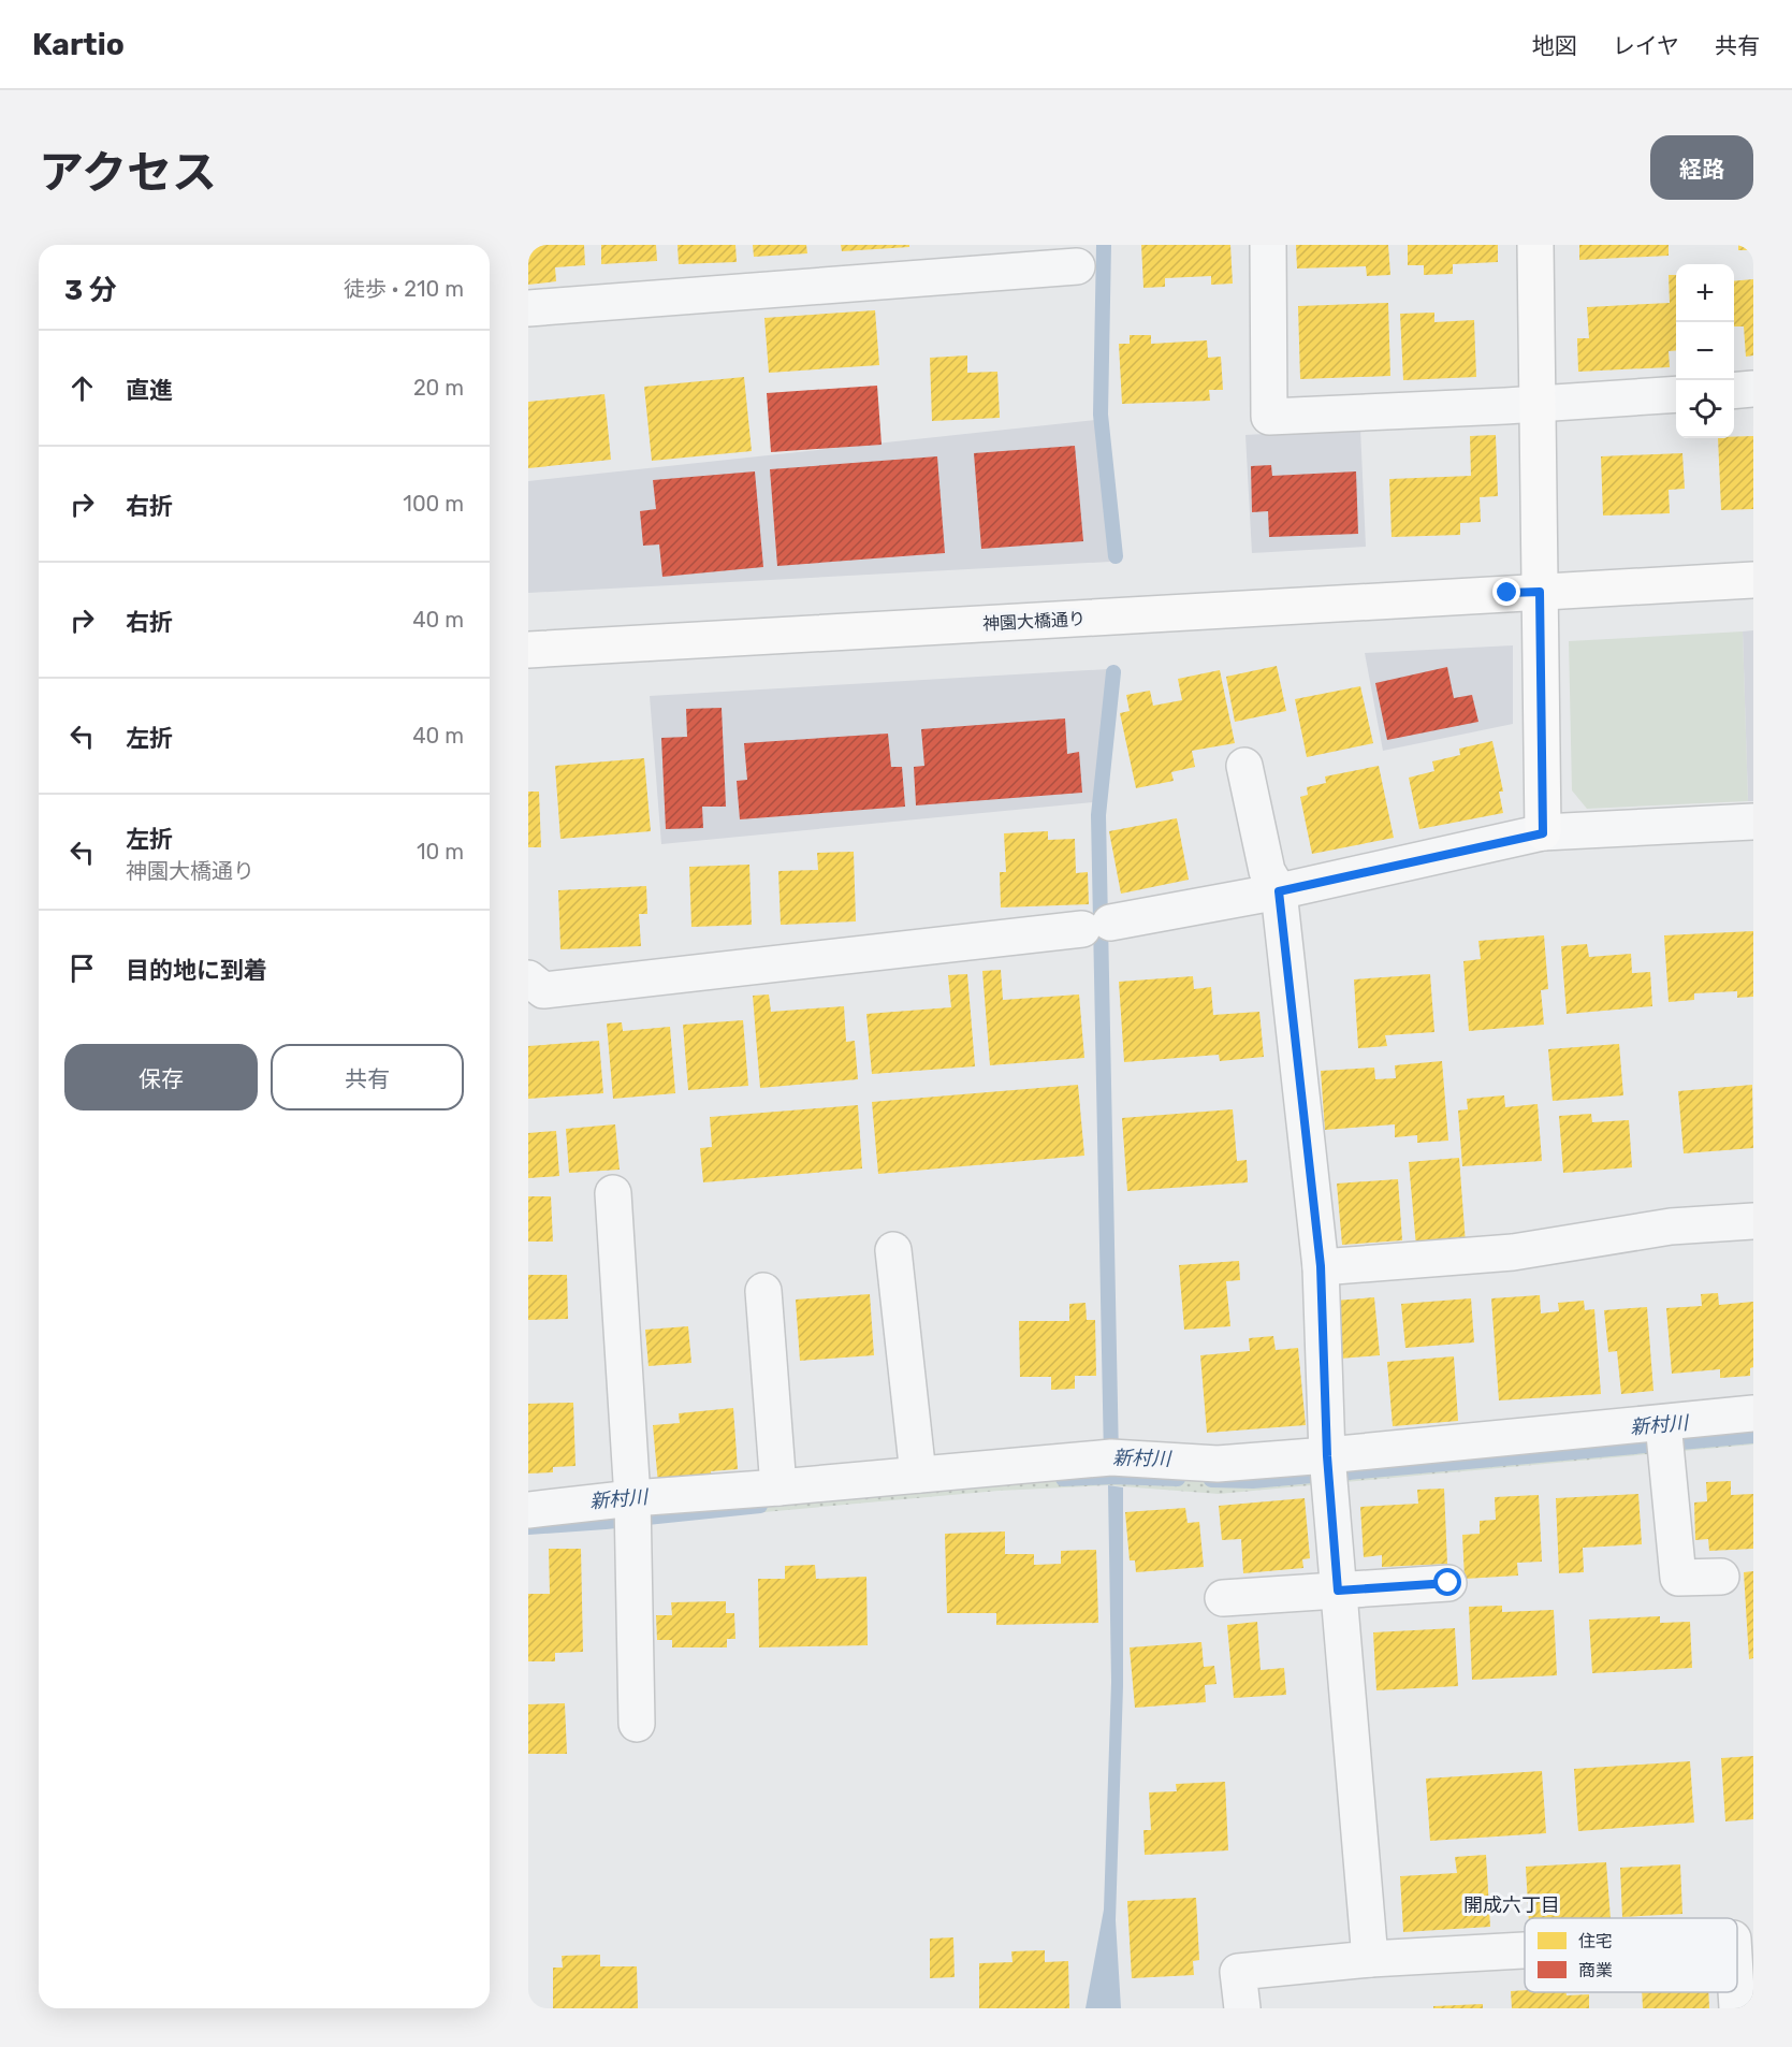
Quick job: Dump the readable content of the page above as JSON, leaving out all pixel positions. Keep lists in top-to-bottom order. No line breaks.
{"streets":{"street":["神園大橋通り"]},"districts":["開成六丁目"],"water":["新村川"],"legend":["住宅","商業"],"page":{"header":"Kartio","nav":["地図","レイヤ","共有"],"title":"アクセス","buttons":["経路",["保存","共有"]],"heading":["3 分","徒歩 · 210 m"],"map_buttons":["+","−"],"list":[["直進","20 m"],["右折","100 m"],["右折","40 m"],["左折","40 m"],["左折","神園大橋通り","10 m"],"目的地に到着"]}}
